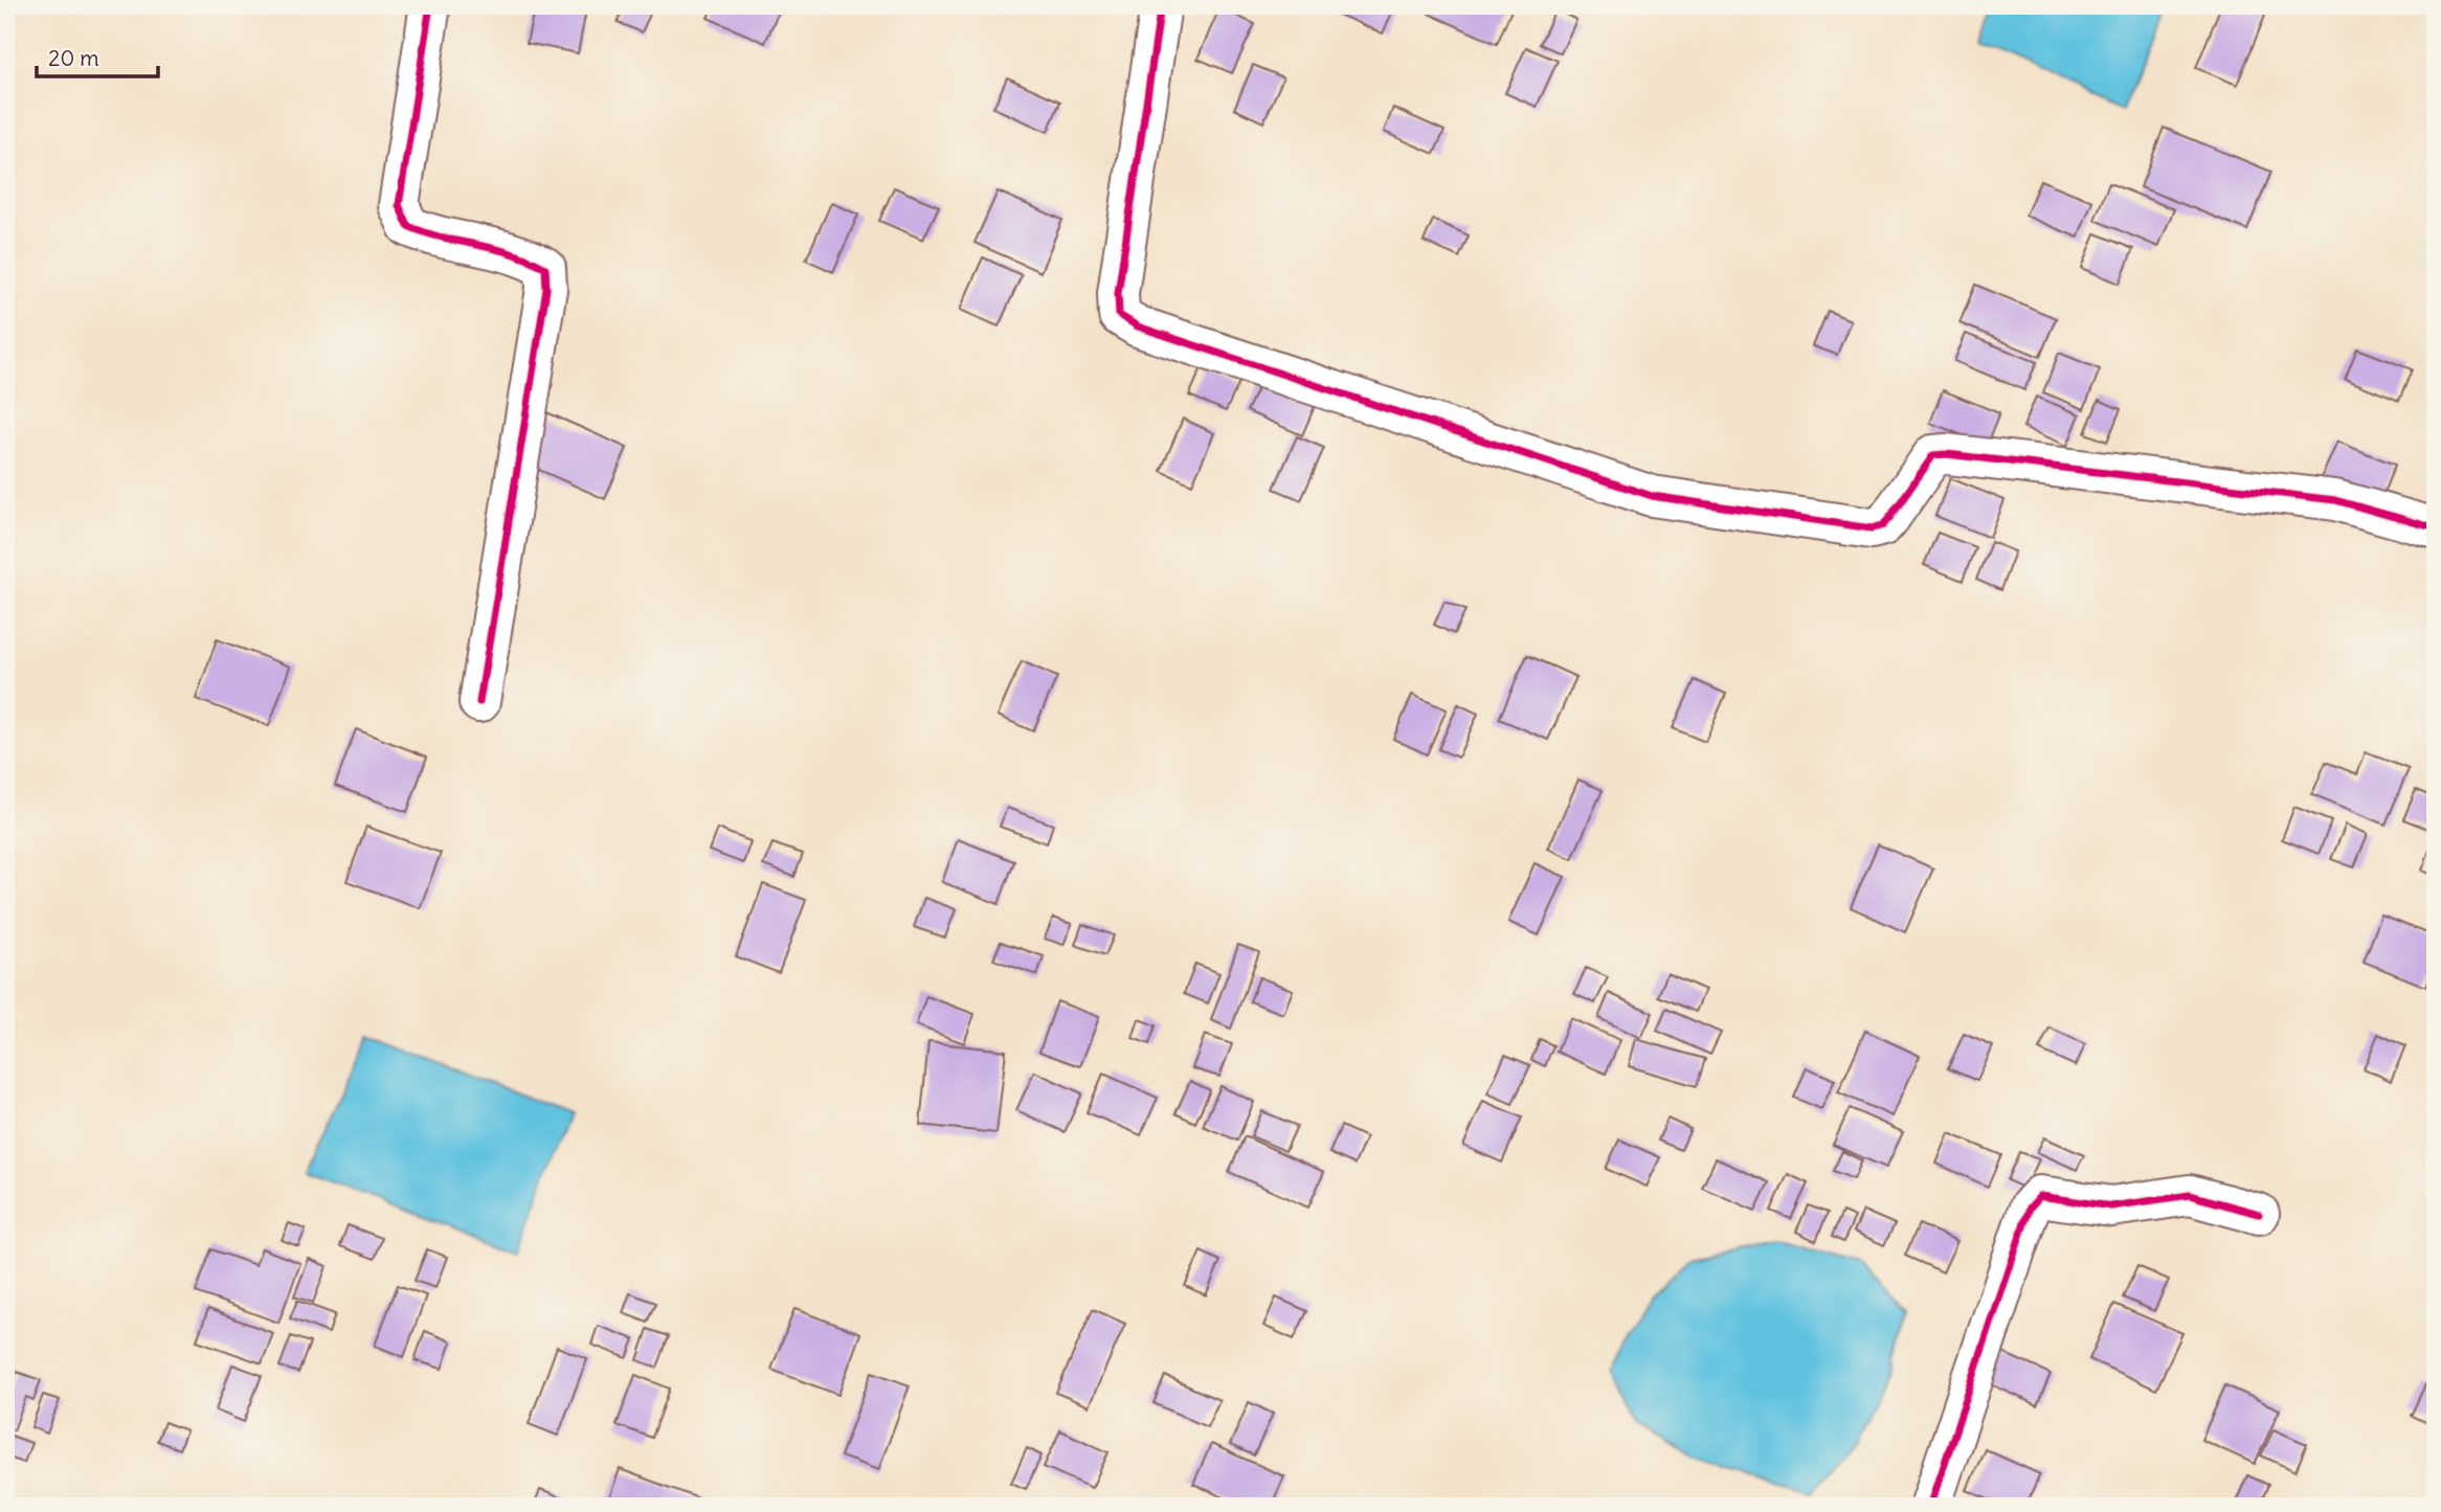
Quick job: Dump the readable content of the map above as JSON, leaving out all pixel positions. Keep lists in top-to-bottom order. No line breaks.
{"scale_bar":"20 m"}
